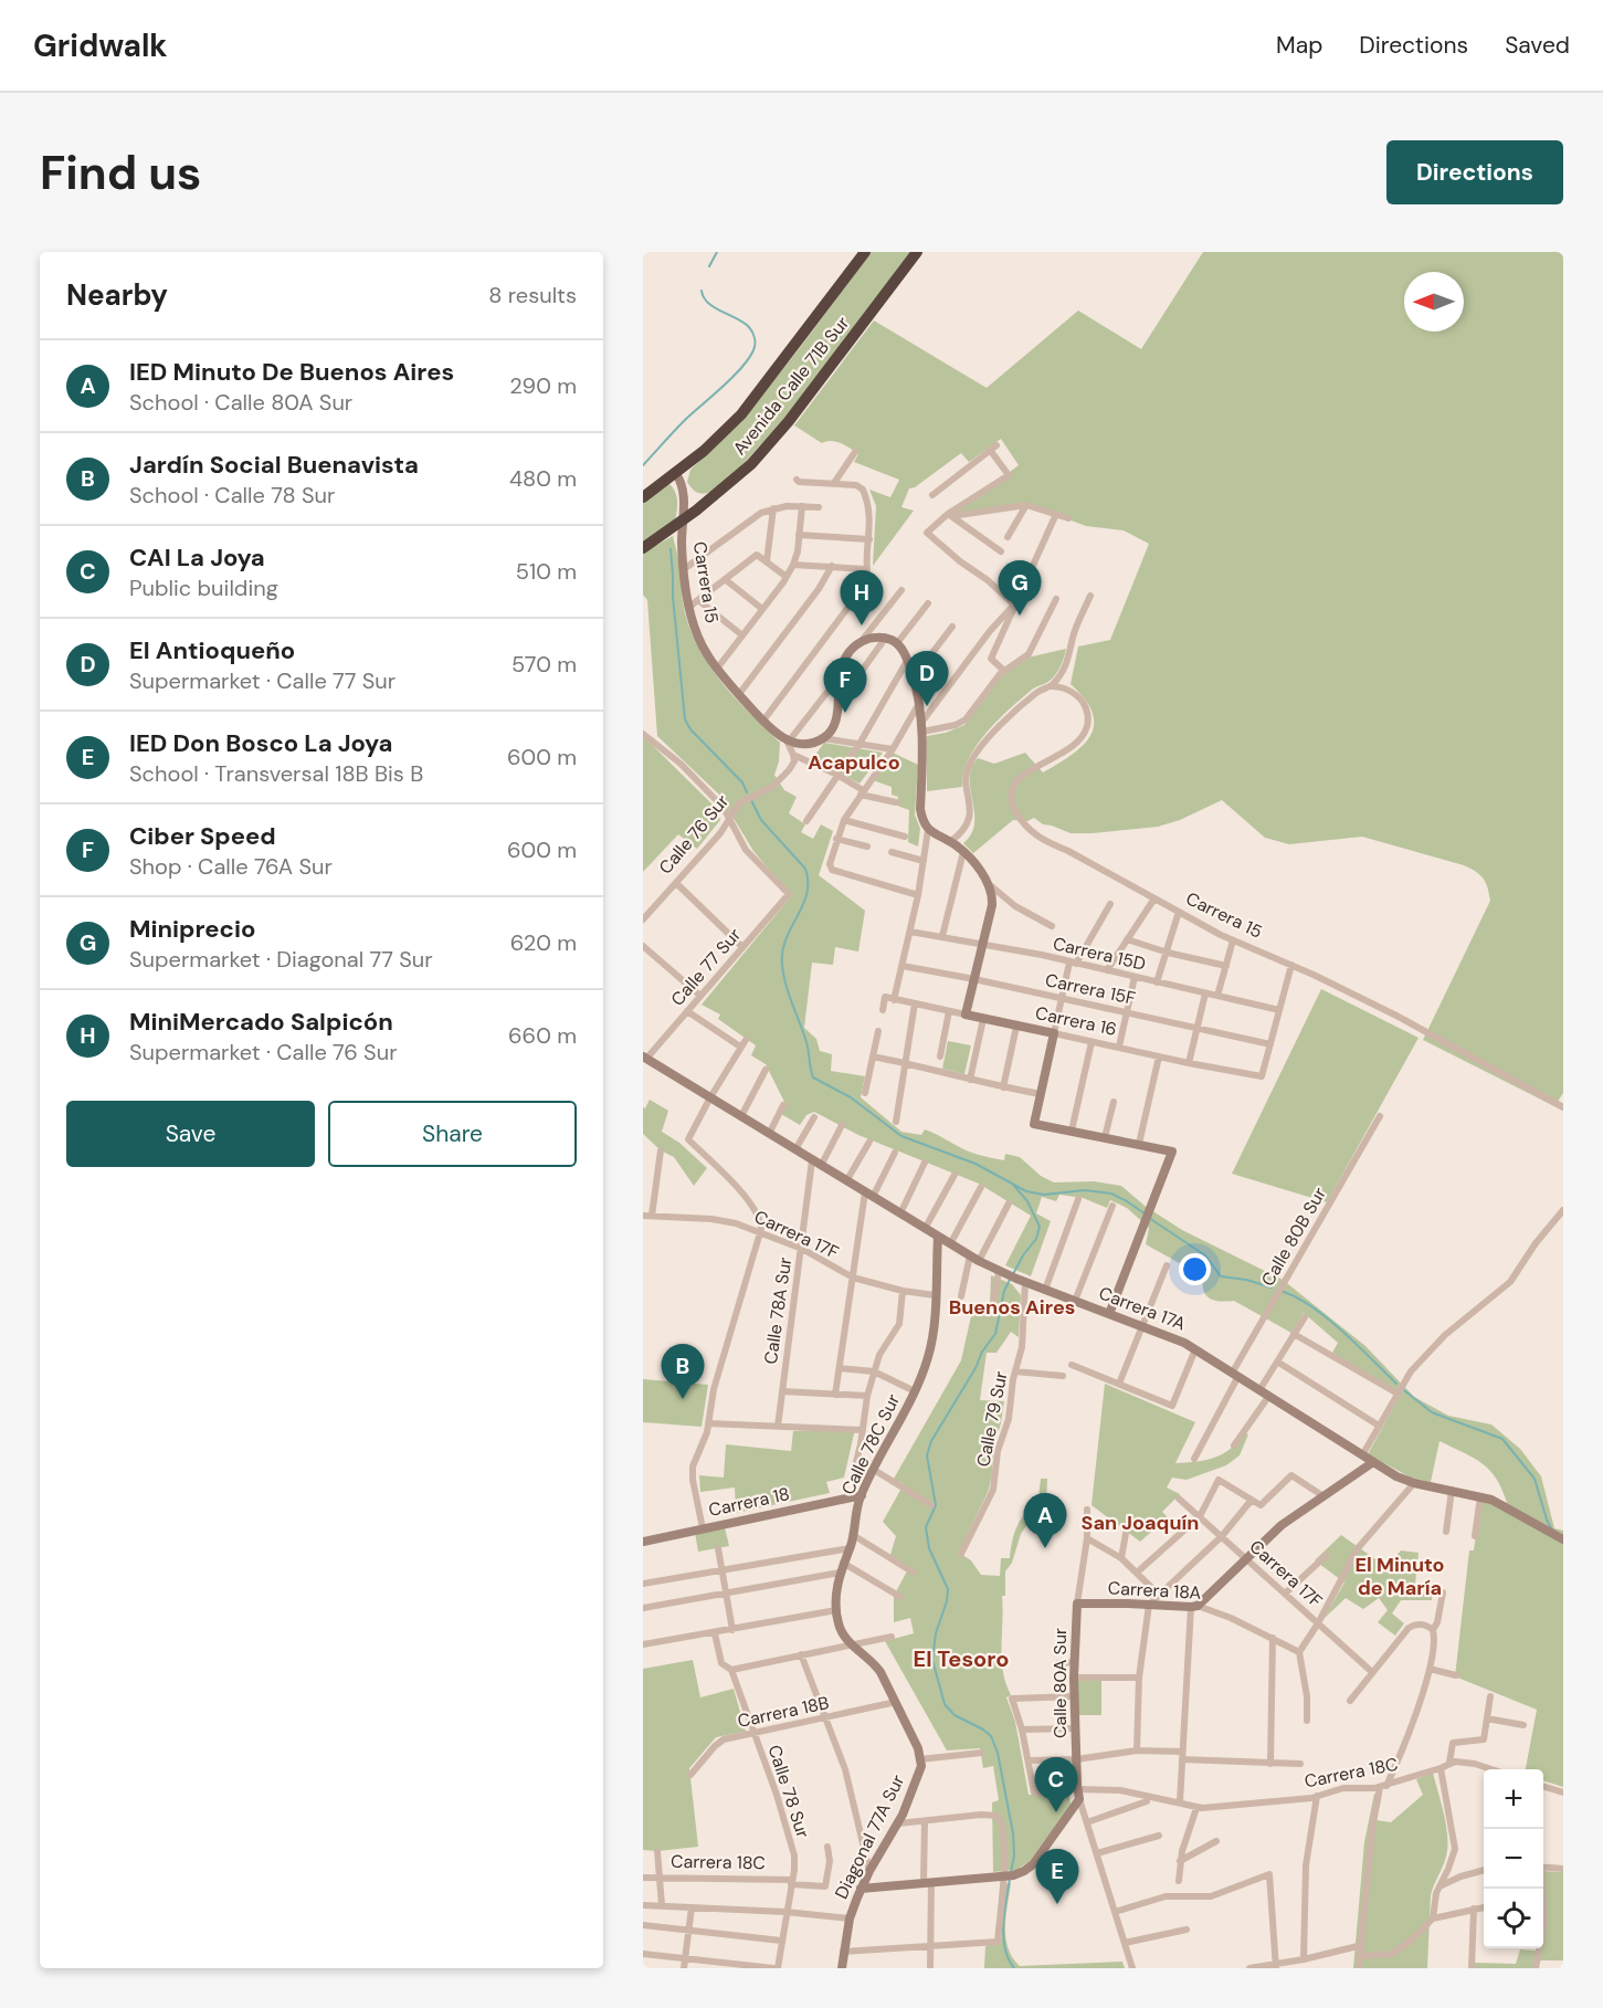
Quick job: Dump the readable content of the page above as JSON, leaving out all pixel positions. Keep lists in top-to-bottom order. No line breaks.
{"streets":{"highway":["Avenida Calle 71B Sur"],"street":["Carrera 15","Calle 76 Sur","Carrera 15D","Calle 77 Sur","Carrera 15F","Carrera 16","Carrera 17F","Calle 80B Sur","Carrera 17A","Calle 78A Sur","Calle 79 Sur","Calle 78C Sur","Carrera 18","Carrera 18A","Calle 80A Sur","Carrera 18B","Carrera 18C","Calle 78 Sur","Diagonal 77A Sur"]},"crossings":[["Avenida Calle 71B Sur","Carrera 15"],["Calle 76 Sur","Calle 77 Sur"],["Calle 77 Sur","Carrera 17A"],["Carrera 15F","Carrera 16"],["Carrera 17F","Calle 78A Sur"],["Carrera 17F","Calle 78C Sur"],["Calle 80B Sur","Carrera 17A"],["Carrera 17A","Calle 78A Sur"],["Carrera 17A","Calle 79 Sur"],["Carrera 17A","Calle 78C Sur"],["Calle 78C Sur","Carrera 18"],["Calle 78C Sur","Carrera 18B"],["Calle 78C Sur","Diagonal 77A Sur"],["Carrera 18A","Calle 80A Sur"],["Carrera 18B","Calle 78 Sur"],["Carrera 18C","Calle 78 Sur"]],"districts":["Acapulco","Buenos Aires","San Joaquín","El Minuto de María","El Tesoro"],"north":"left","page":{"header":"Gridwalk","nav":["Map","Directions","Saved"],"buttons":["Directions",["Save","Share"]],"title":"Find us","heading":["Nearby","8 results"],"list":[{"mark":"A","name":"IED Minuto De Buenos Aires","note":"School · Calle 80A Sur","value":"290 m"},{"mark":"B","name":"Jardín Social Buenavista","note":"School · Calle 78 Sur","value":"480 m"},{"mark":"C","name":"CAI La Joya","note":"Public building","value":"510 m"},{"mark":"D","name":"El Antioqueño","note":"Supermarket · Calle 77 Sur","value":"570 m"},{"mark":"E","name":"IED Don Bosco La Joya","note":"School · Transversal 18B Bis B","value":"600 m"},{"mark":"F","name":"Ciber Speed","note":"Shop · Calle 76A Sur","value":"600 m"},{"mark":"G","name":"Miniprecio","note":"Supermarket · Diagonal 77 Sur","value":"620 m"},{"mark":"H","name":"MiniMercado Salpicón","note":"Supermarket · Calle 76 Sur","value":"660 m"}],"pins":["G","H","D","F","B","A","C","E"],"map_buttons":["+","−"]}}
